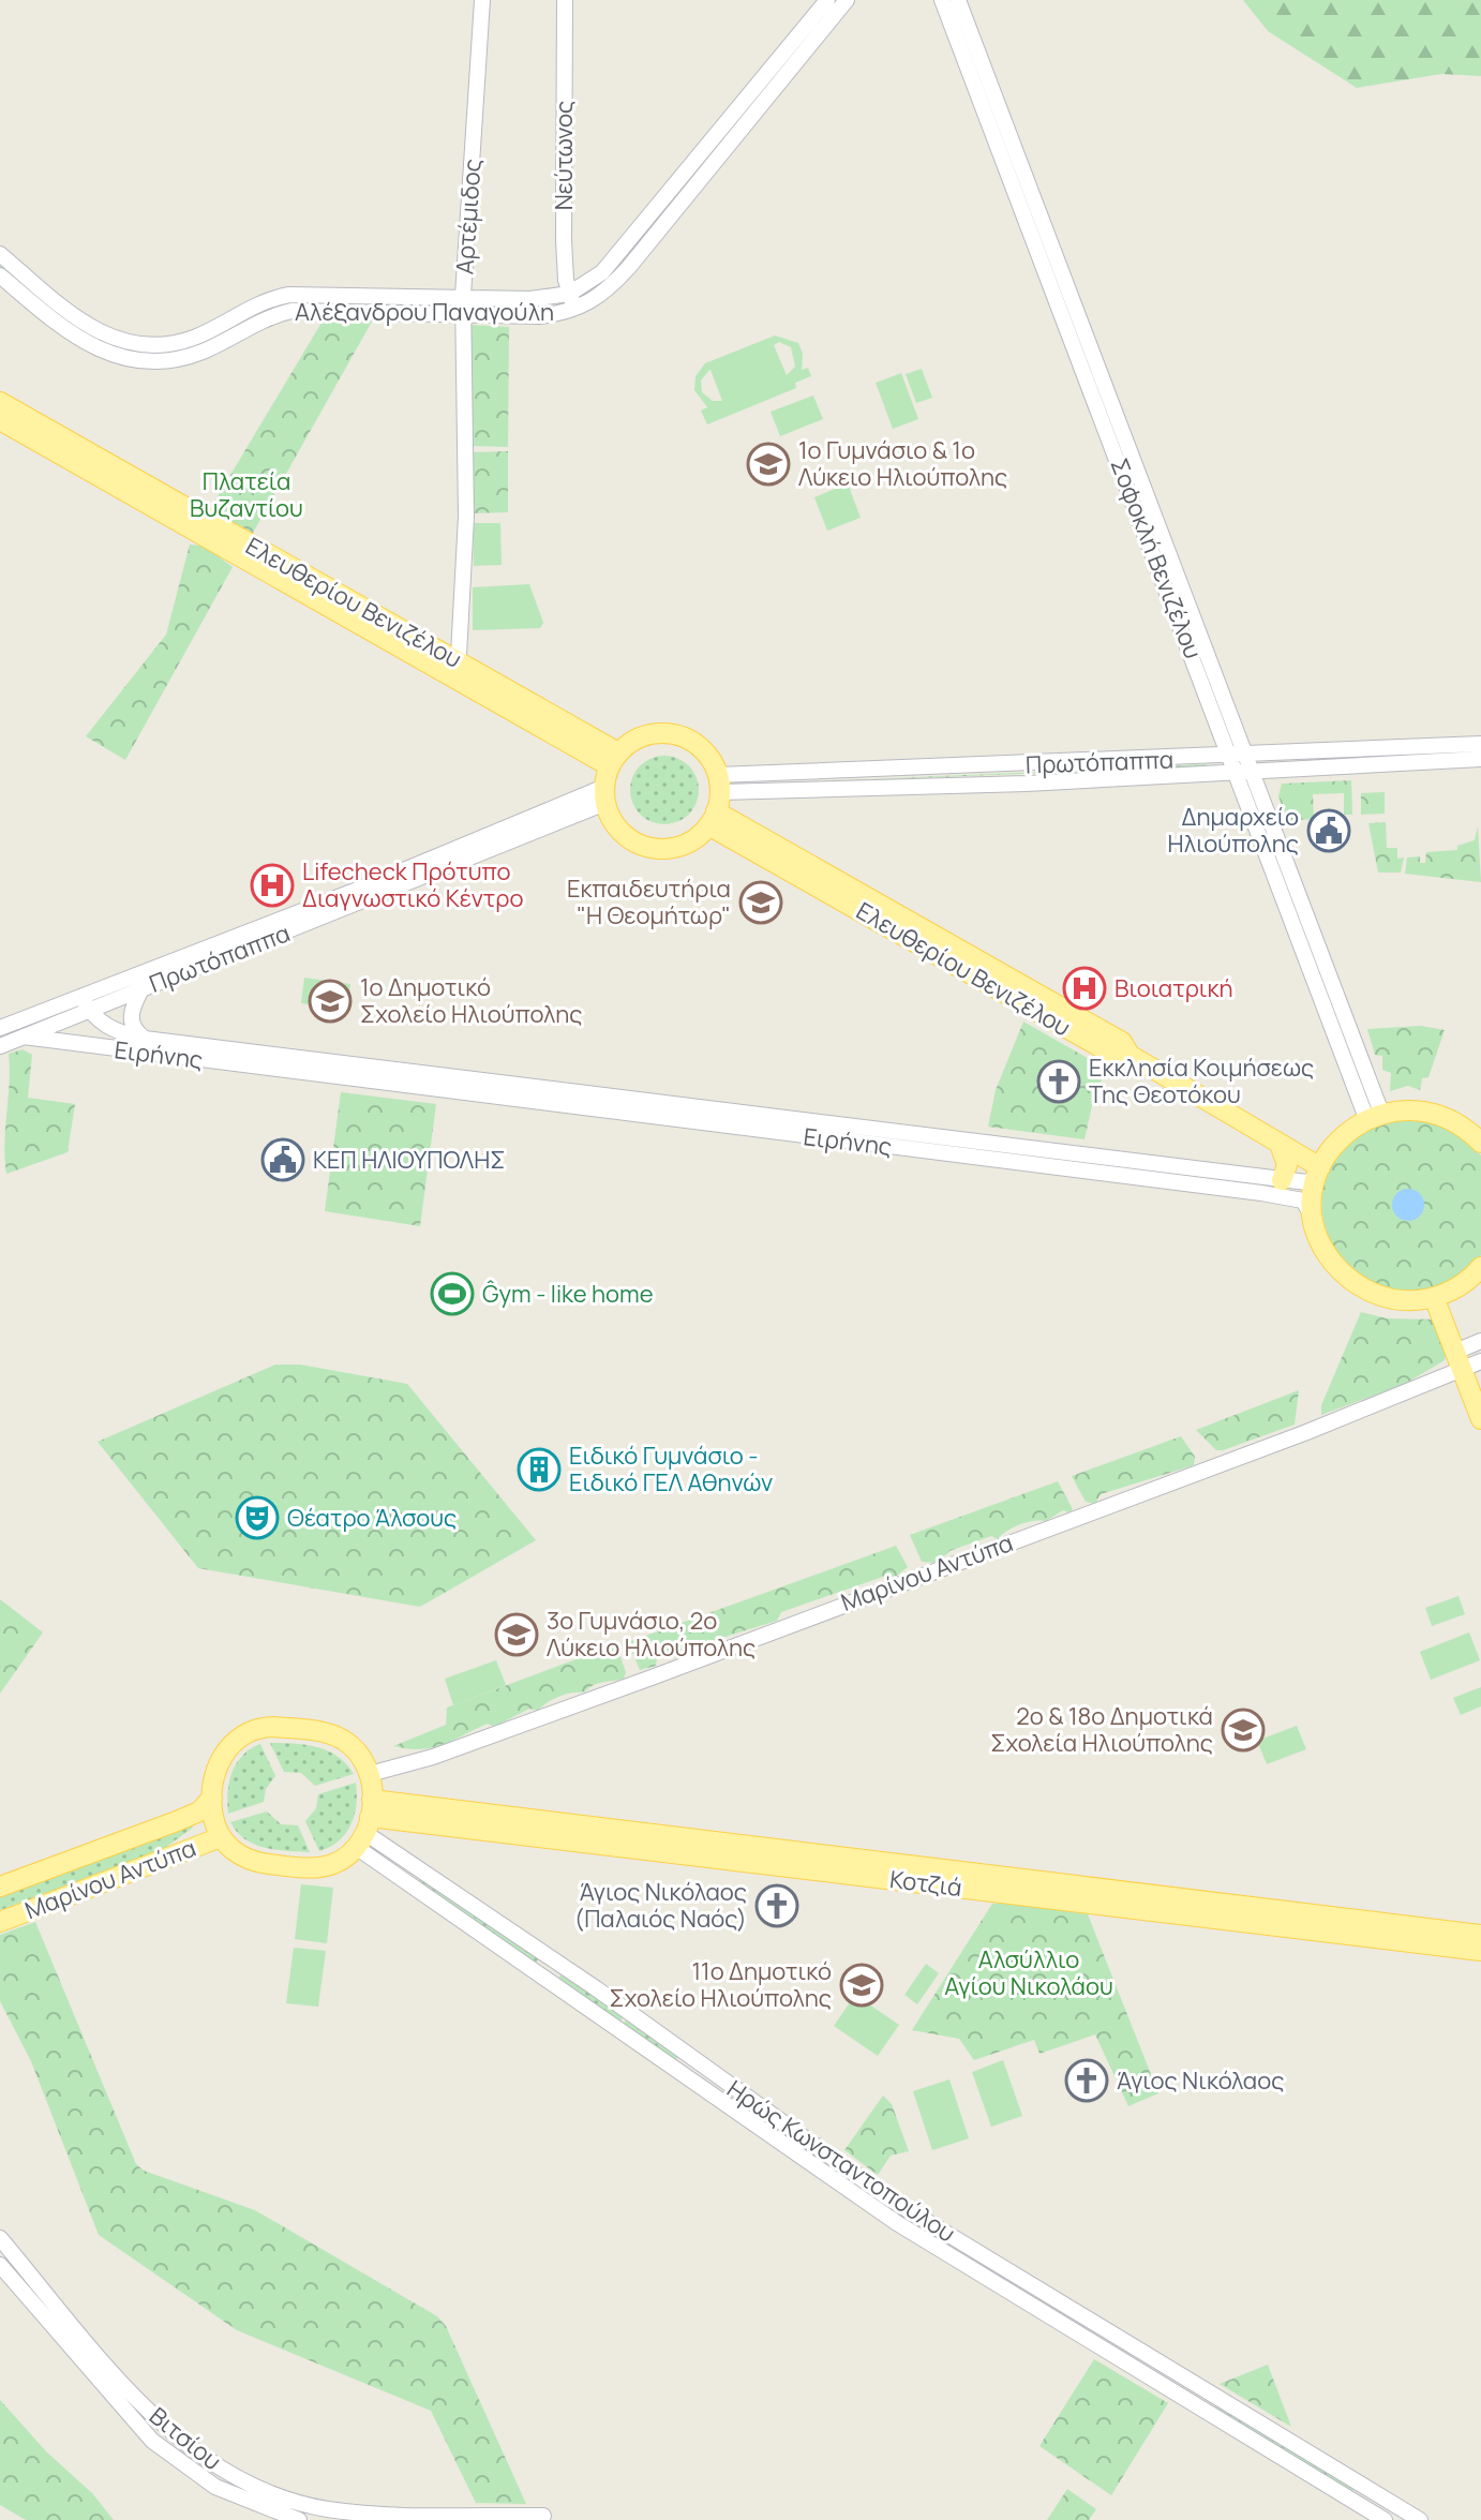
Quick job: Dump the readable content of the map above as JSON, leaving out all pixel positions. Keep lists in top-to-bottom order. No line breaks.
{"streets":{"main road":["Ελευθερίου Βενιζέλου","Μαρίνου Αντύπα","Κοτζιά"],"street":["Νεύτωνος","Αρτέμιδος","Αλέξανδρου Παναγούλη","Σοφοκλή Βενιζέλου","Πρωτόπαππα","Ειρήνης","Ηρώς Κωνσταντοπούλου","Βιτσίου"]},"crossings":[["Νεύτωνος","Αλέξανδρου Παναγούλη"],["Αρτέμιδος","Αλέξανδρου Παναγούλη"],["Αρτέμιδος","Ελευθερίου Βενιζέλου"],["Σοφοκλή Βενιζέλου","Πρωτόπαππα"],["Ελευθερίου Βενιζέλου","Πρωτόπαππα"],["Ελευθερίου Βενιζέλου","Ειρήνης"],["Πρωτόπαππα","Ειρήνης"],["Μαρίνου Αντύπα","Κοτζιά"],["Μαρίνου Αντύπα","Ηρώς Κωνσταντοπούλου"],["Κοτζιά","Ηρώς Κωνσταντοπούλου"]],"parks":["Πλατεία Βυζαντίου","Αλσύλλιο Αγίου Νικολάου"],"places":{"school or university":["1ο Γυμνάσιο & 1ο Λύκειο Ηλιούπολης","Εκπαιδευτήρια \"Η Θεομήτωρ\"","1ο Δημοτικό Σχολείο Ηλιούπολης","3ο Γυμνάσιο, 2ο Λύκειο Ηλιούπολης","2ο & 18ο Δημοτικά Σχολεία Ηλιούπολης","11ο Δημοτικό Σχολείο Ηλιούπολης"],"public building":["Δημαρχείο Ηλιούπολης","ΚΕΠ ΗΛΙΟΥΠΟΛΗΣ"],"hospital":["Lifecheck Πρότυπο Διαγνωστικό Κέντρο","Βιοιατρική"],"church":["Εκκλησία Κοιμήσεως Της Θεοτόκου","Άγιος Νικόλαος (Παλαιός Ναός)","Άγιος Νικόλαος"],"sports":["Ĝym - like home"],"building":["Ειδικό Γυμνάσιο - Ειδικό ΓΕΛ Αθηνών"],"theatre":["Θέατρο Άλσους"]}}
